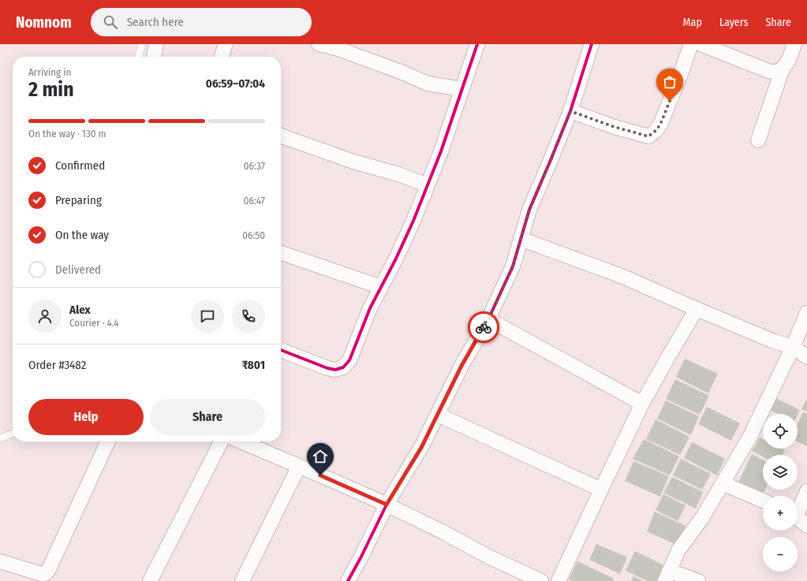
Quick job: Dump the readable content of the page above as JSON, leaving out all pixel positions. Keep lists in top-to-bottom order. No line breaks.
{"page":{"header":"Nomnom","search":"Search here","nav":["Map","Layers","Share"],"heading":["2 min","Arriving in","06:59–07:04"],"panel":["Alex","Courier · 4.4","Order #3482","₹801"],"bar":"On the way · 130 m","list":[["Confirmed","06:37"],["Preparing","06:47"],["On the way","06:50"],"Delivered"],"buttons":["Help","Share"],"map_buttons":["+","−"]}}
